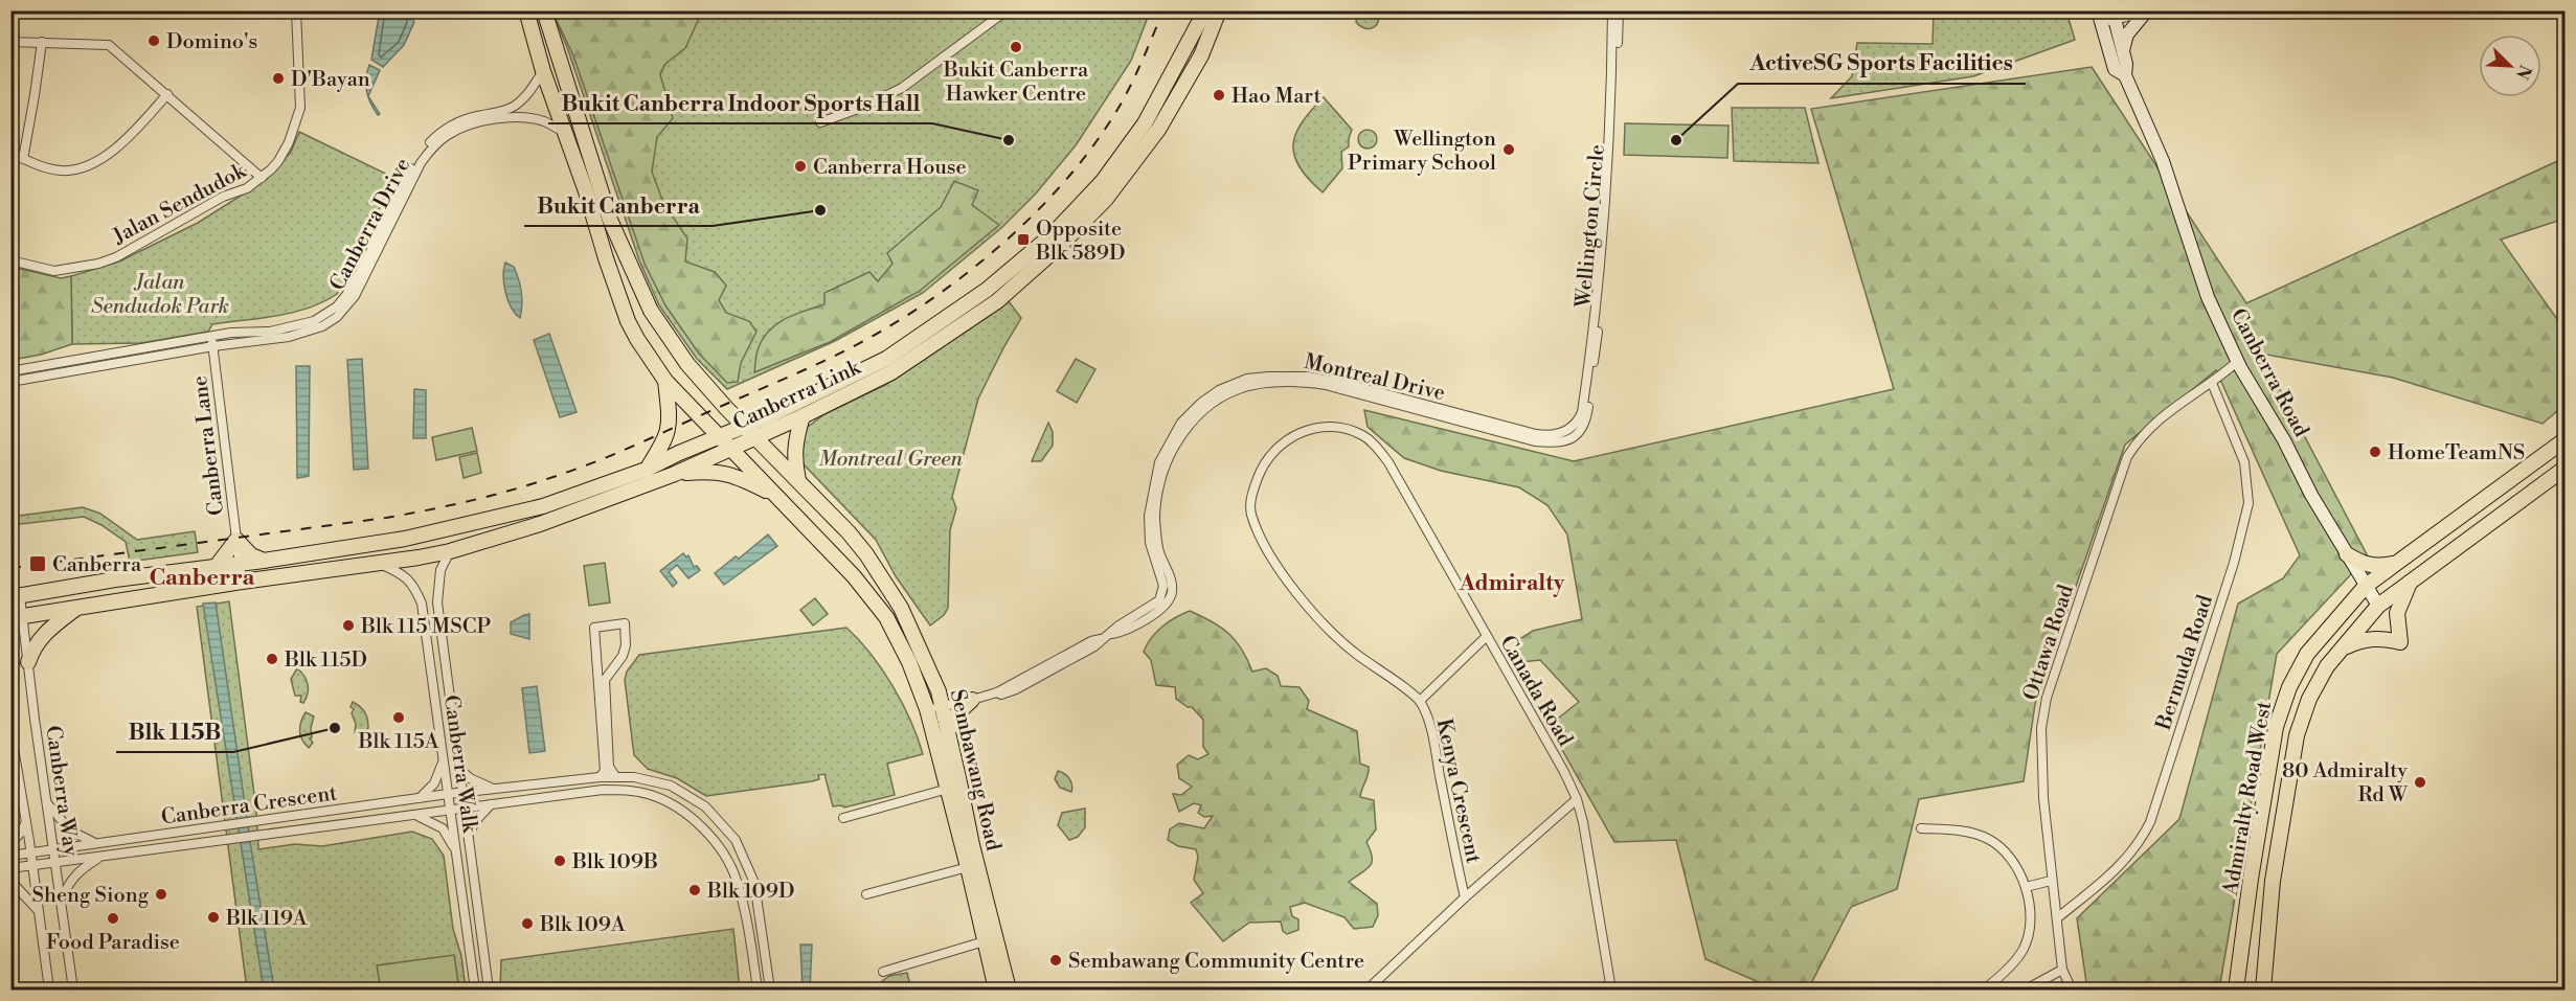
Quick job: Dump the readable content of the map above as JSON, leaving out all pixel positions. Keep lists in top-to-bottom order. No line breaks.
{"streets":{"main road":["Canberra Road","Canberra Link","Sembawang Road","Admiralty Road West"],"street":["Jalan Sendudok","Canberra Drive","Wellington Circle","Montreal Drive","Canberra Lane","Ottawa Road","Bermuda Road","Canada Road","Canberra Walk","Canberra Way","Kenya Crescent","Canberra Crescent"]},"crossings":[["Canberra Drive","Canberra Lane"],["Canberra Drive","Sembawang Road"],["Wellington Circle","Montreal Drive"],["Canberra Road","Ottawa Road"],["Canberra Road","Admiralty Road West"],["Canberra Link","Canberra Walk"],["Canberra Link","Sembawang Road"],["Canberra Link","Canberra Way"],["Ottawa Road","Bermuda Road"],["Canada Road","Kenya Crescent"],["Canberra Walk","Canberra Crescent"],["Canberra Way","Canberra Crescent"]],"districts":["Canberra","Admiralty"],"parks":["Jalan Sendudok Park","Montreal Green"],"places":{"other":["Domino's","Bukit Canberra Hawker Centre","D'Bayan","Hao Mart","Bukit Canberra Indoor Sports Hall","ActiveSG Sports Facilities","Wellington Primary School","Canberra House","Bukit Canberra","HomeTeamNS","Blk 115 MSCP","Blk 115D","Blk 115A","Blk 115B","80 Admiralty Rd W","Blk 109B","Blk 109D","Sheng Siong","Blk 119A","Food Paradise","Blk 109A","Sembawang Community Centre"],"transit":["Opposite Blk 589D","Canberra"]},"north":"bottom right"}
